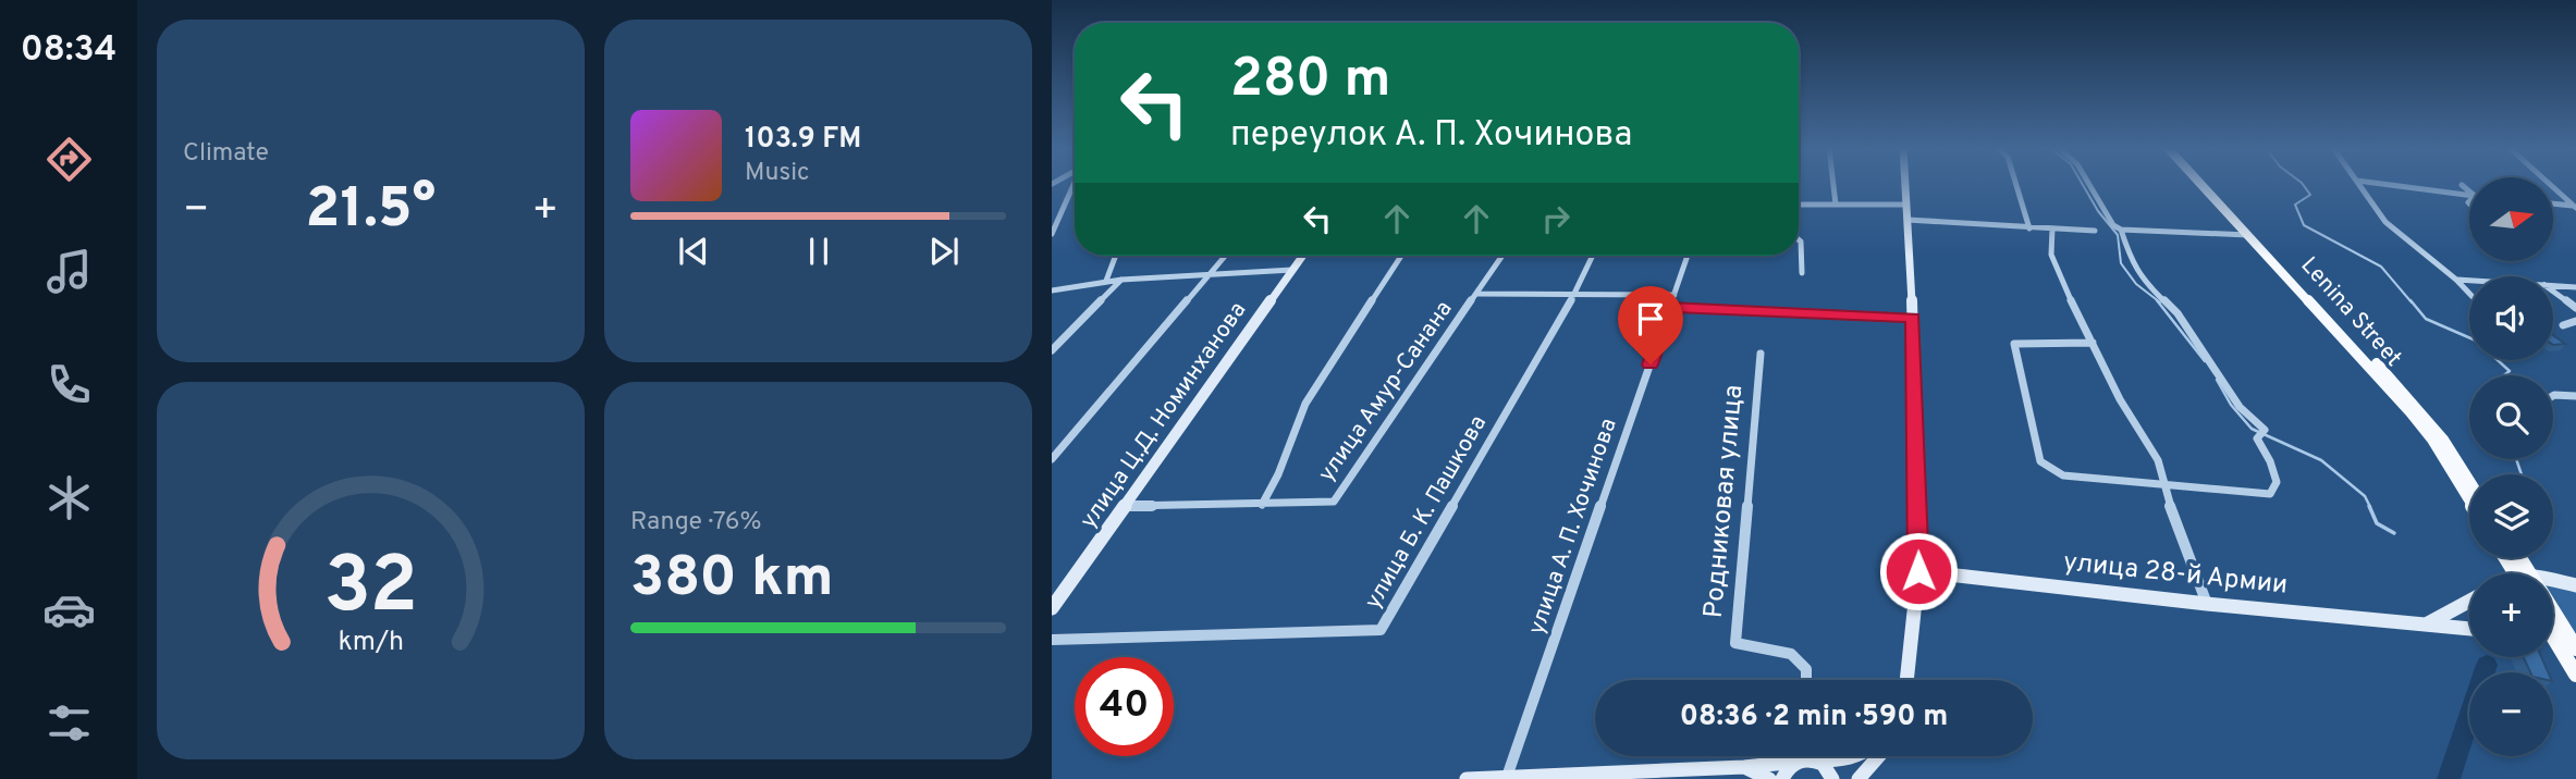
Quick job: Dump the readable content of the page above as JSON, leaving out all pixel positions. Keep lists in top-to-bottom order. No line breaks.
{"streets":{"main road":["Lenina Street"],"street":["улица Амур-Санана","улица Ц.Д. Номинханова","Родниковая улица","улица Б. К. Пашкова","улица А. П. Хочинова","улица 28-й Армии"]},"crossings":[["улица Амур-Санана","улица Ц.Д. Номинханова"]],"north":"right","page":{"tabs":"08:34","tile":["Climate",["Range · 76%","380 km"]],"turn":["280 m","переулок А. П. Хочинова"],"song":["103.9 FM","Music"],"map_buttons":["+","−"],"heat":["−","21.5°","+"],"limit":"40","trip":"08:36 · 2 min · 590 m","gauge":["32","km/h"]}}
